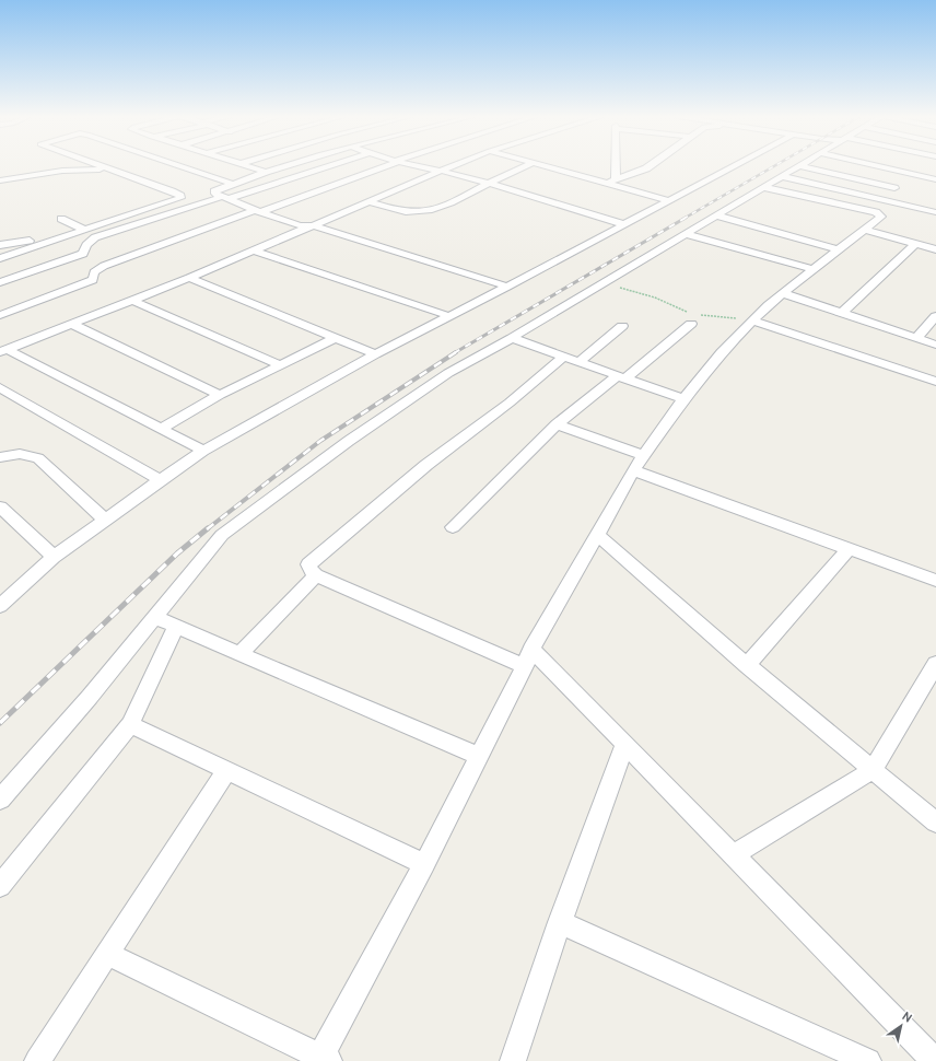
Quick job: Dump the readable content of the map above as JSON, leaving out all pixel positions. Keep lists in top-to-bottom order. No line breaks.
{"north":"top right"}
